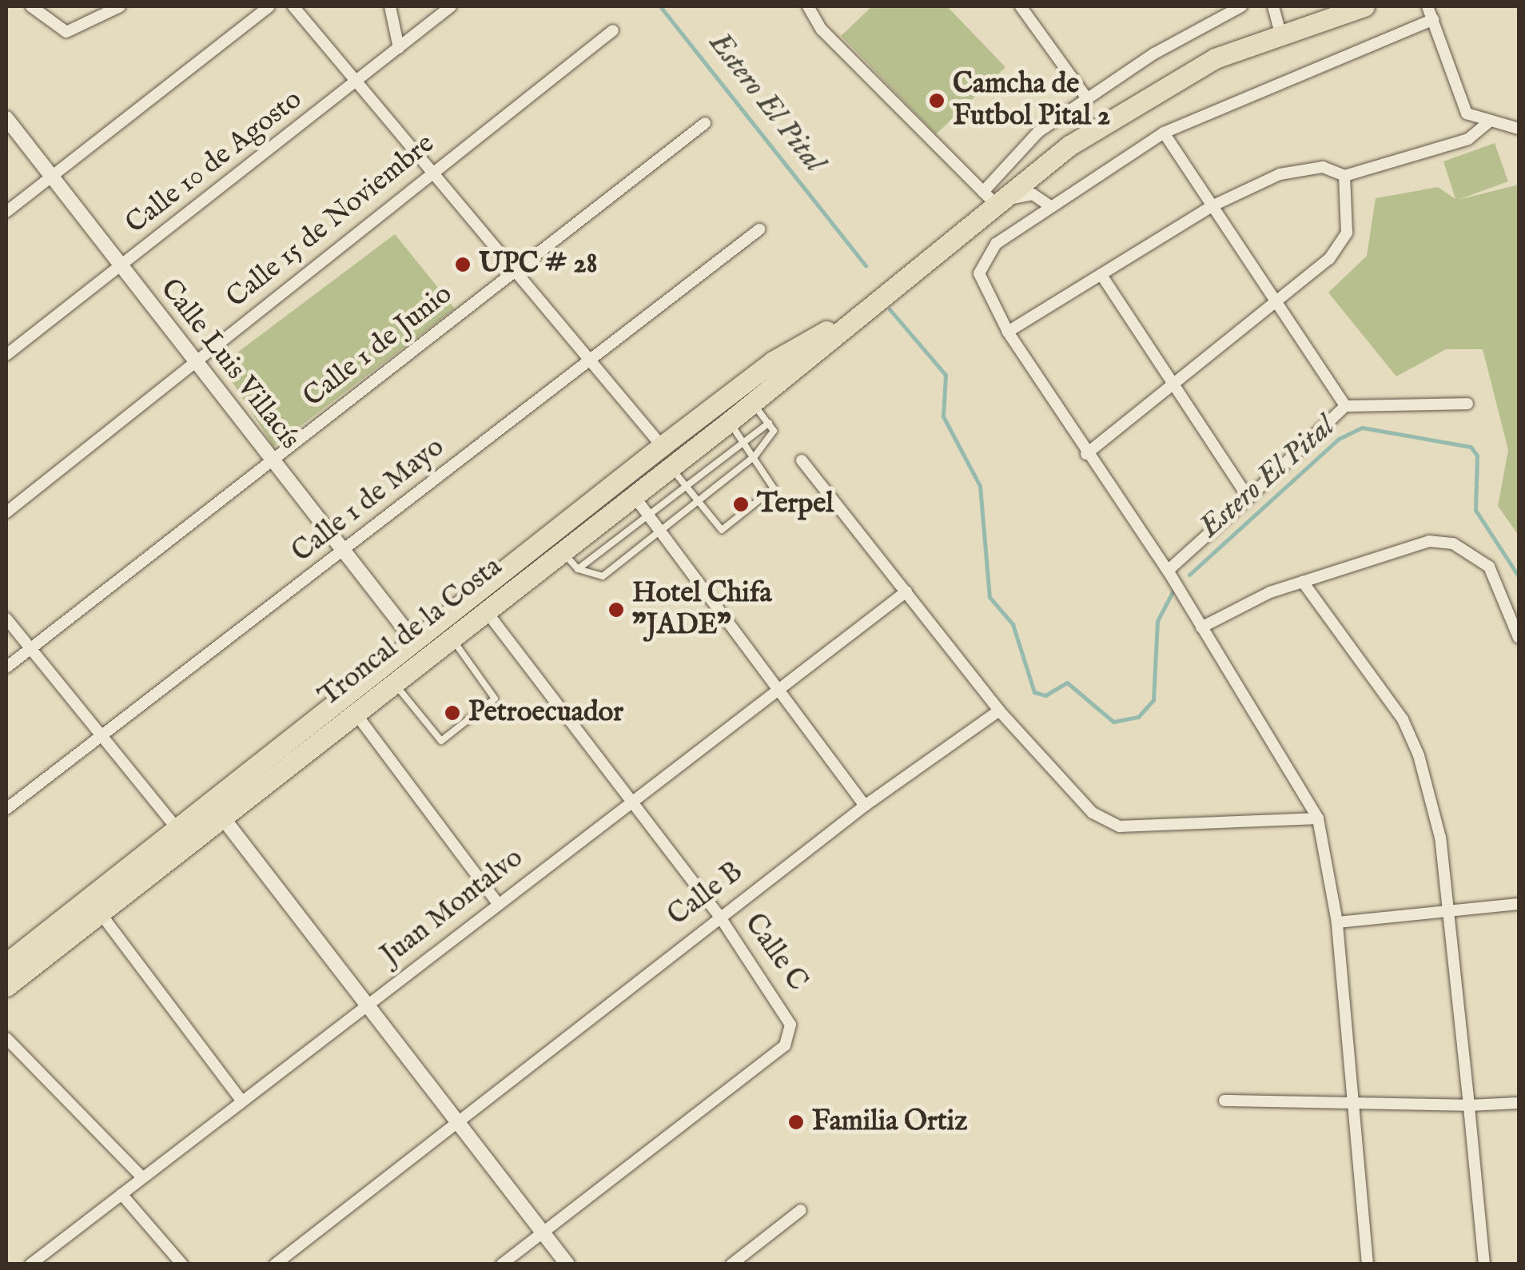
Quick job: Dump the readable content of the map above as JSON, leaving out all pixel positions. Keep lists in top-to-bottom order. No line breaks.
{"streets":{"highway":["Troncal de la Costa"],"street":["Calle 10 de Agosto","Calle 15 de Noviembre","Calle 1 de Junio","Calle Luis Villacís","Calle 1 de Mayo","Calle B","Juan Montalvo","Calle C"]},"crossings":[["Calle 10 de Agosto","Calle Luis Villacís"],["Calle 15 de Noviembre","Calle Luis Villacís"],["Calle 1 de Junio","Calle Luis Villacís"],["Calle Luis Villacís","Calle 1 de Mayo"],["Calle Luis Villacís","Troncal de la Costa"],["Troncal de la Costa","Calle C"],["Calle B","Calle C"],["Juan Montalvo","Calle C"]],"water":["Estero El Pital"],"places":["Camcha de Futbol Pital 2","UPC # 28","Terpel","Hotel Chifa \"JADE\"","Petroecuador","Familia Ortiz"]}
